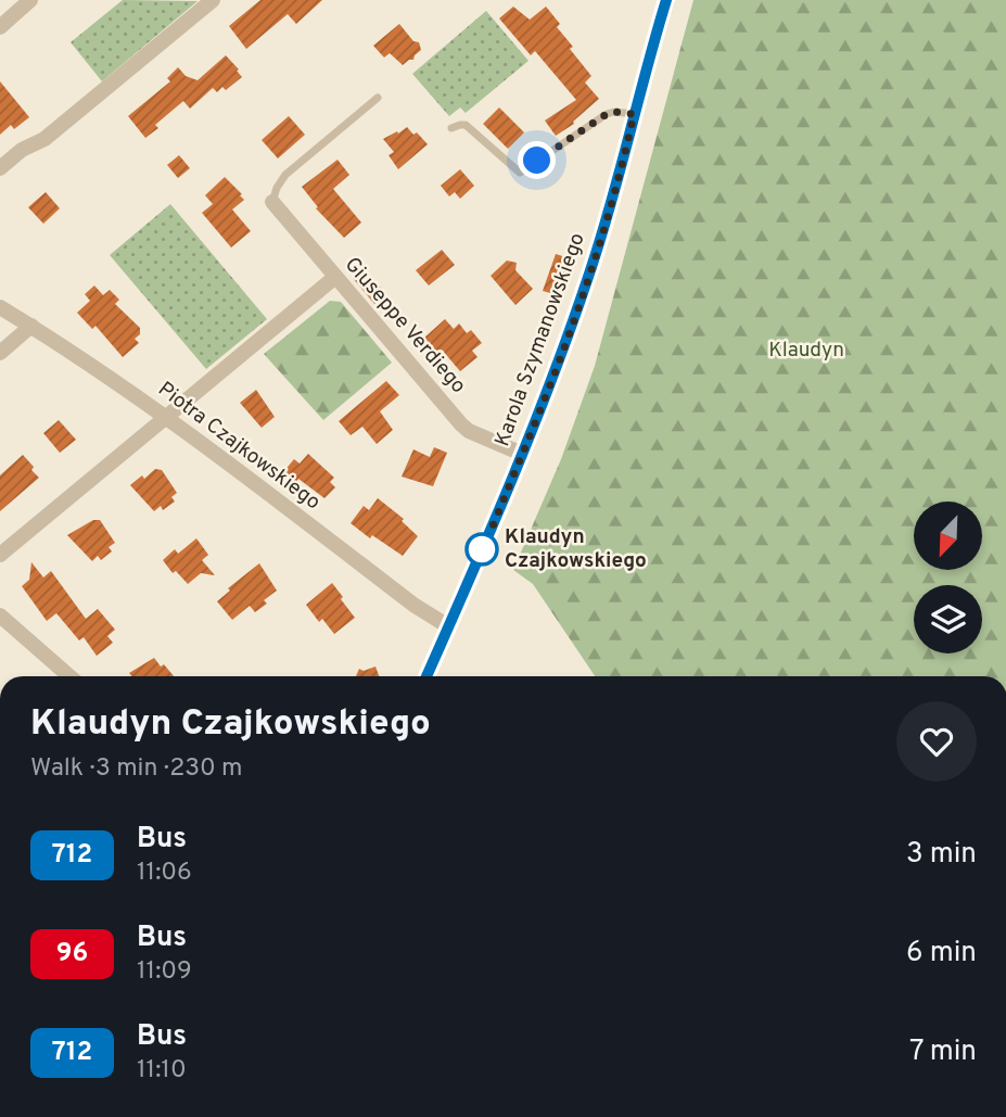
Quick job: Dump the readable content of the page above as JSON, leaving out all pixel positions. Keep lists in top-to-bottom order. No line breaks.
{"streets":{"street":["Giuseppe Verdiego","Karola Szymanowskiego","Piotra Czajkowskiego"]},"crossings":[["Giuseppe Verdiego","Karola Szymanowskiego"],["Karola Szymanowskiego","Piotra Czajkowskiego"]],"parks":["Klaudyn"],"places":["Klaudyn Czajkowskiego"],"lines":["bus line 712"],"north":"bottom left","page":{"heading":["Klaudyn Czajkowskiego","Walk · 3 min · 230 m"],"list":[{"mark":"712","name":"Bus","note":"11:06","value":"3 min"},{"mark":"96","name":"Bus","note":"11:09","value":"6 min"},{"mark":"712","name":"Bus","note":"11:10","value":"7 min"}]}}
